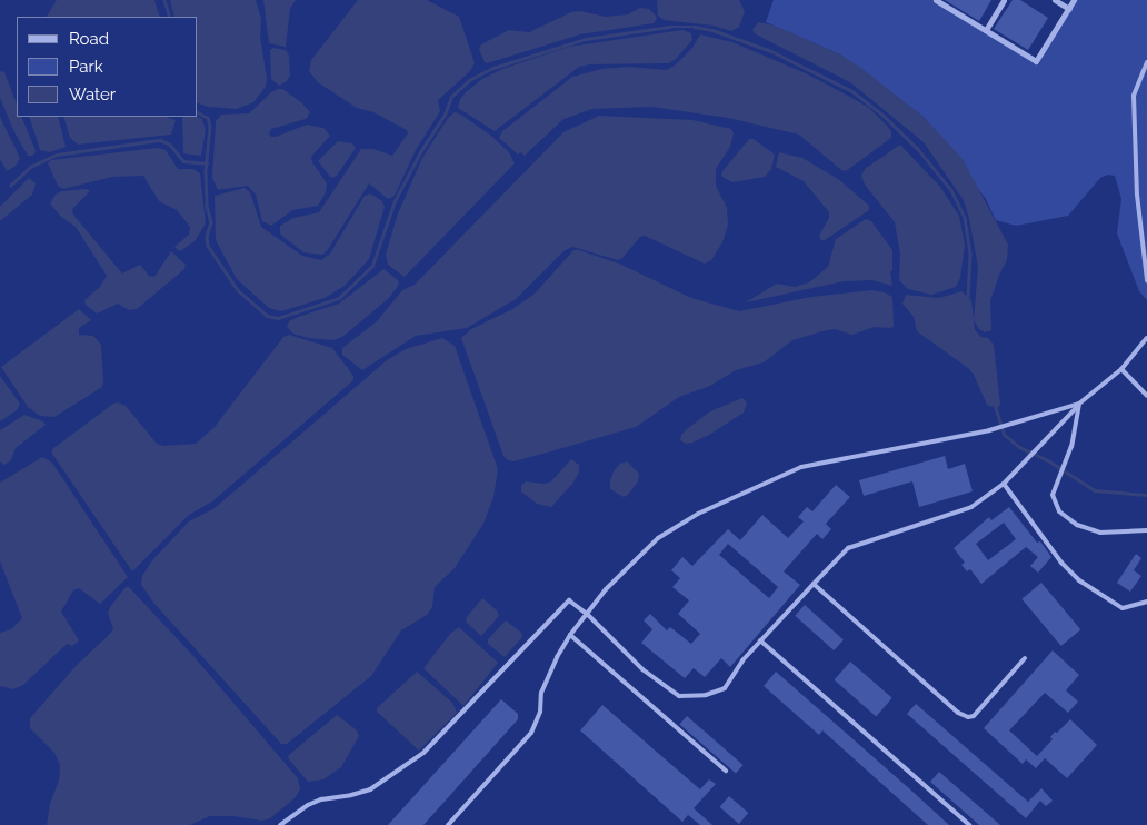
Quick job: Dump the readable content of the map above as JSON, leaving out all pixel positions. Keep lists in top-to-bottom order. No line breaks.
{"legend":["Road","Park","Water"]}
